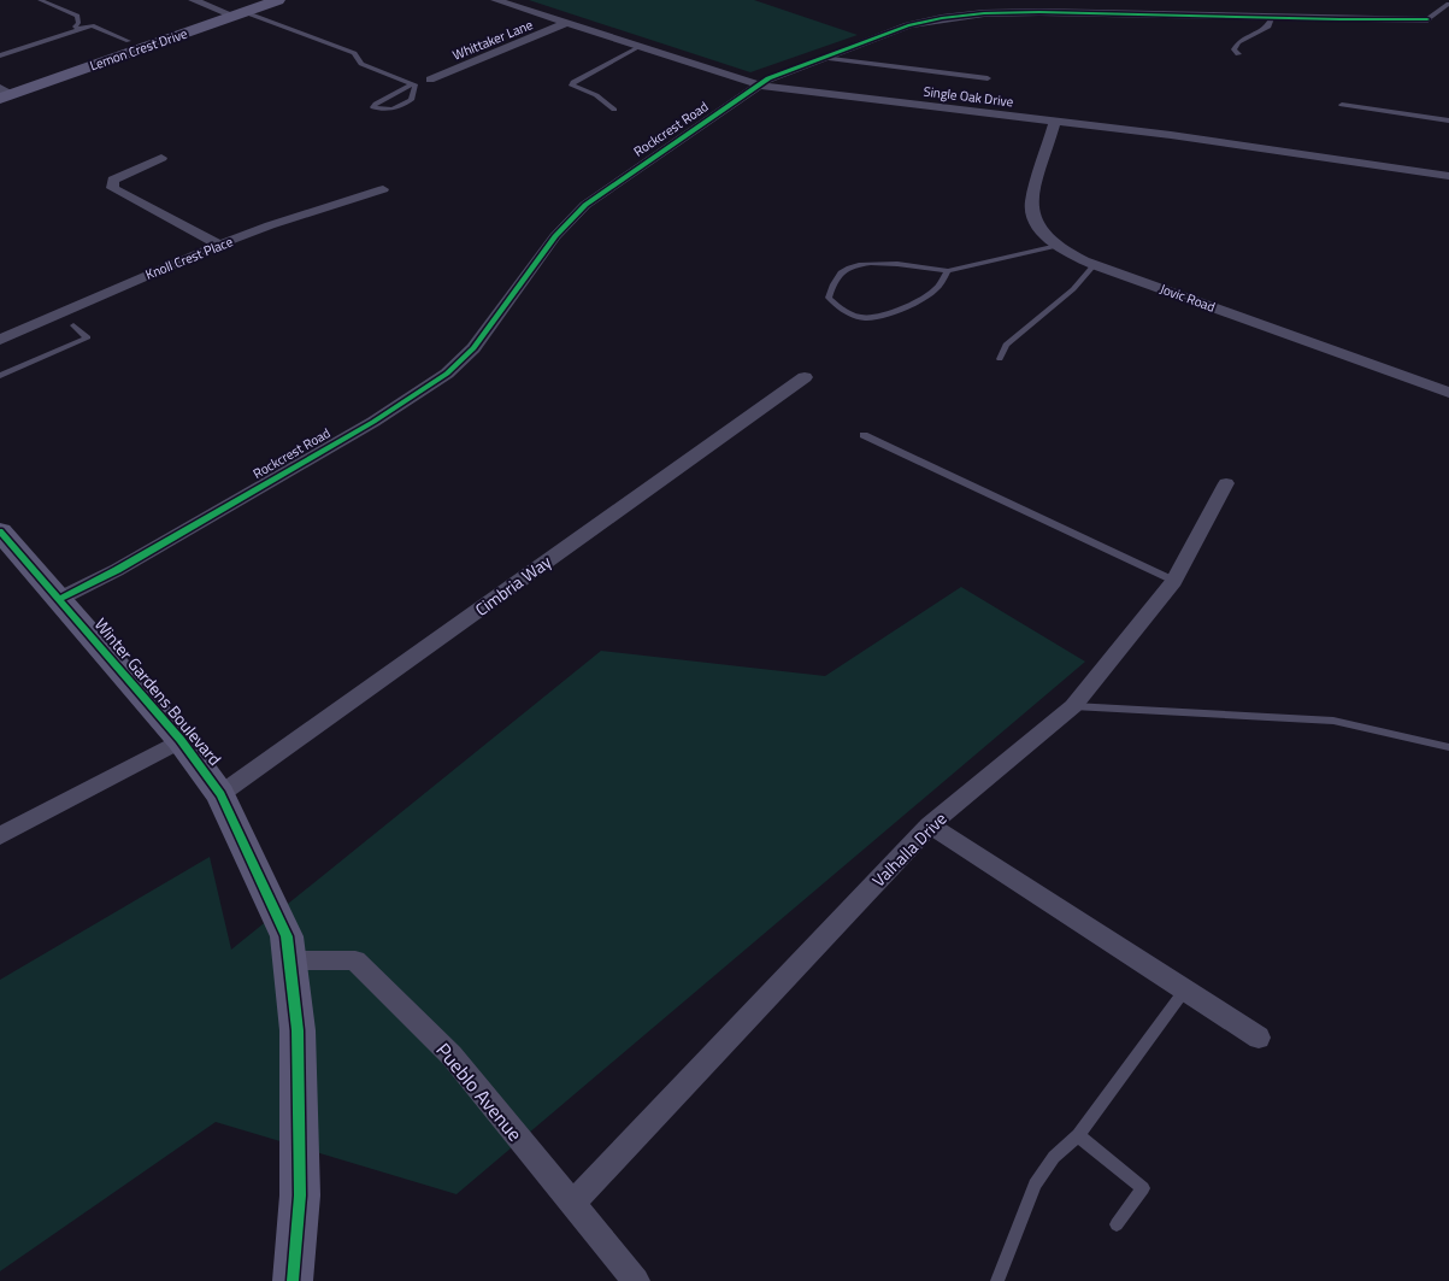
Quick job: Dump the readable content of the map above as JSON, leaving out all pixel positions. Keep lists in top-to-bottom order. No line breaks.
{"streets":{"main road":["Lemon Crest Drive","Winter Gardens Boulevard"],"street":["Whittaker Lane","Single Oak Drive","Rockcrest Road","Knoll Crest Place","Jovic Road","Cimbria Way","Valhalla Drive","Pueblo Avenue"]},"crossings":[["Whittaker Lane","Single Oak Drive"],["Single Oak Drive","Rockcrest Road"],["Single Oak Drive","Jovic Road"],["Rockcrest Road","Winter Gardens Boulevard"],["Cimbria Way","Winter Gardens Boulevard"],["Winter Gardens Boulevard","Pueblo Avenue"],["Valhalla Drive","Pueblo Avenue"]]}
